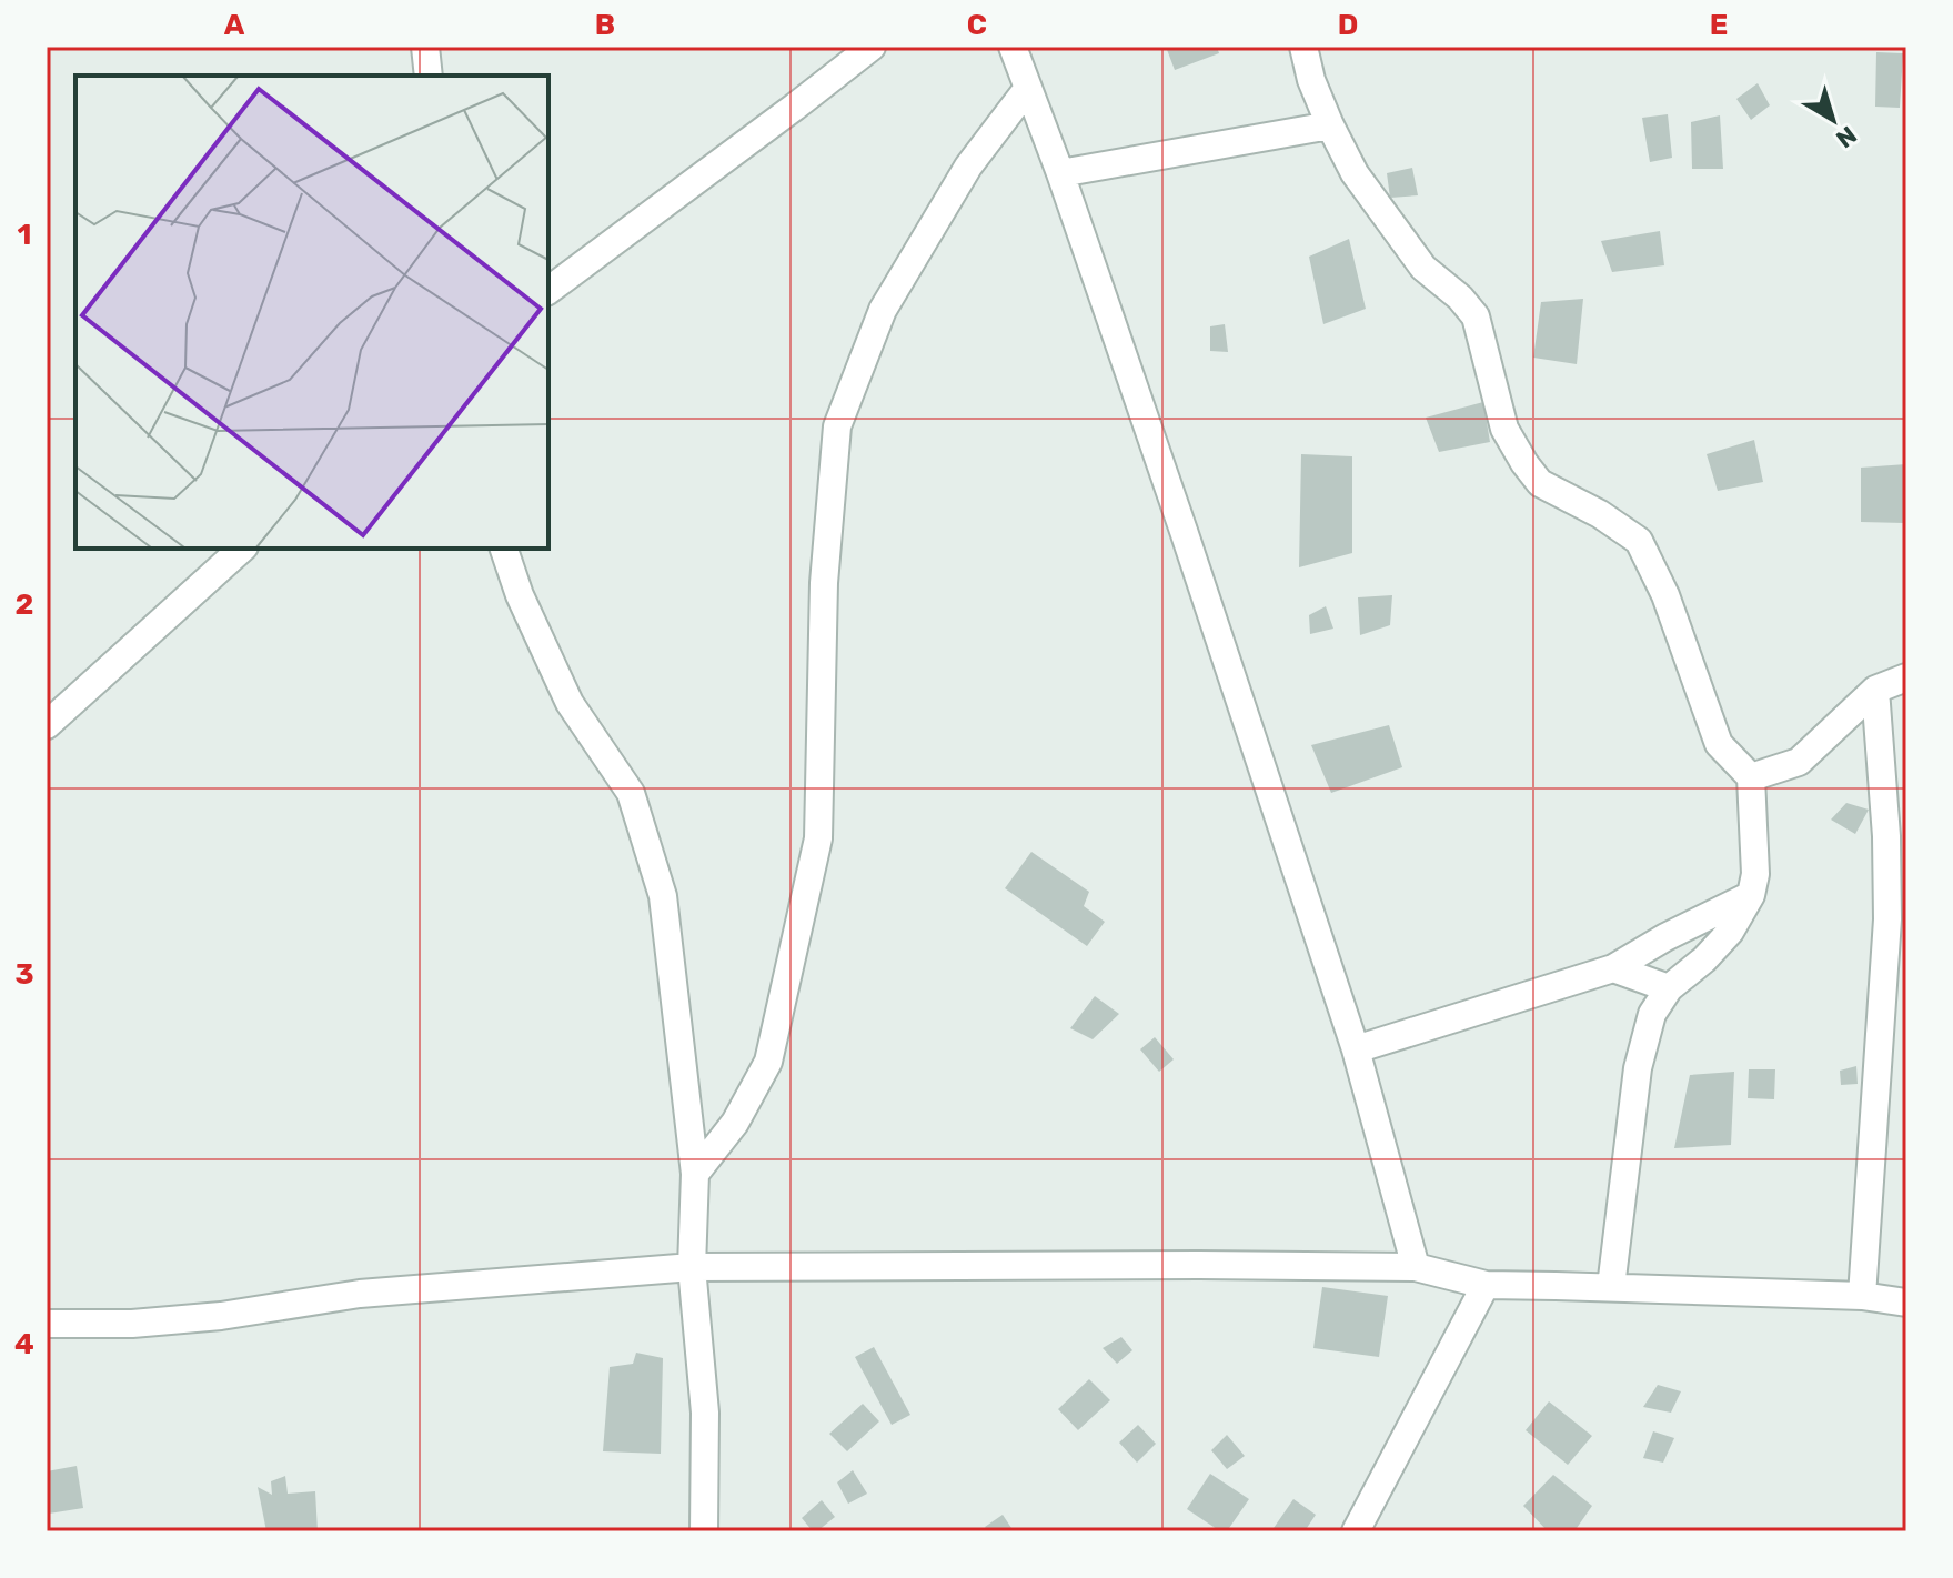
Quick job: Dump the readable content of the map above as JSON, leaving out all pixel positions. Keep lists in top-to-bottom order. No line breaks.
{"north":"bottom right","grid":{"columns":["A","B","C","D","E"],"rows":["1","2","3","4"]}}
